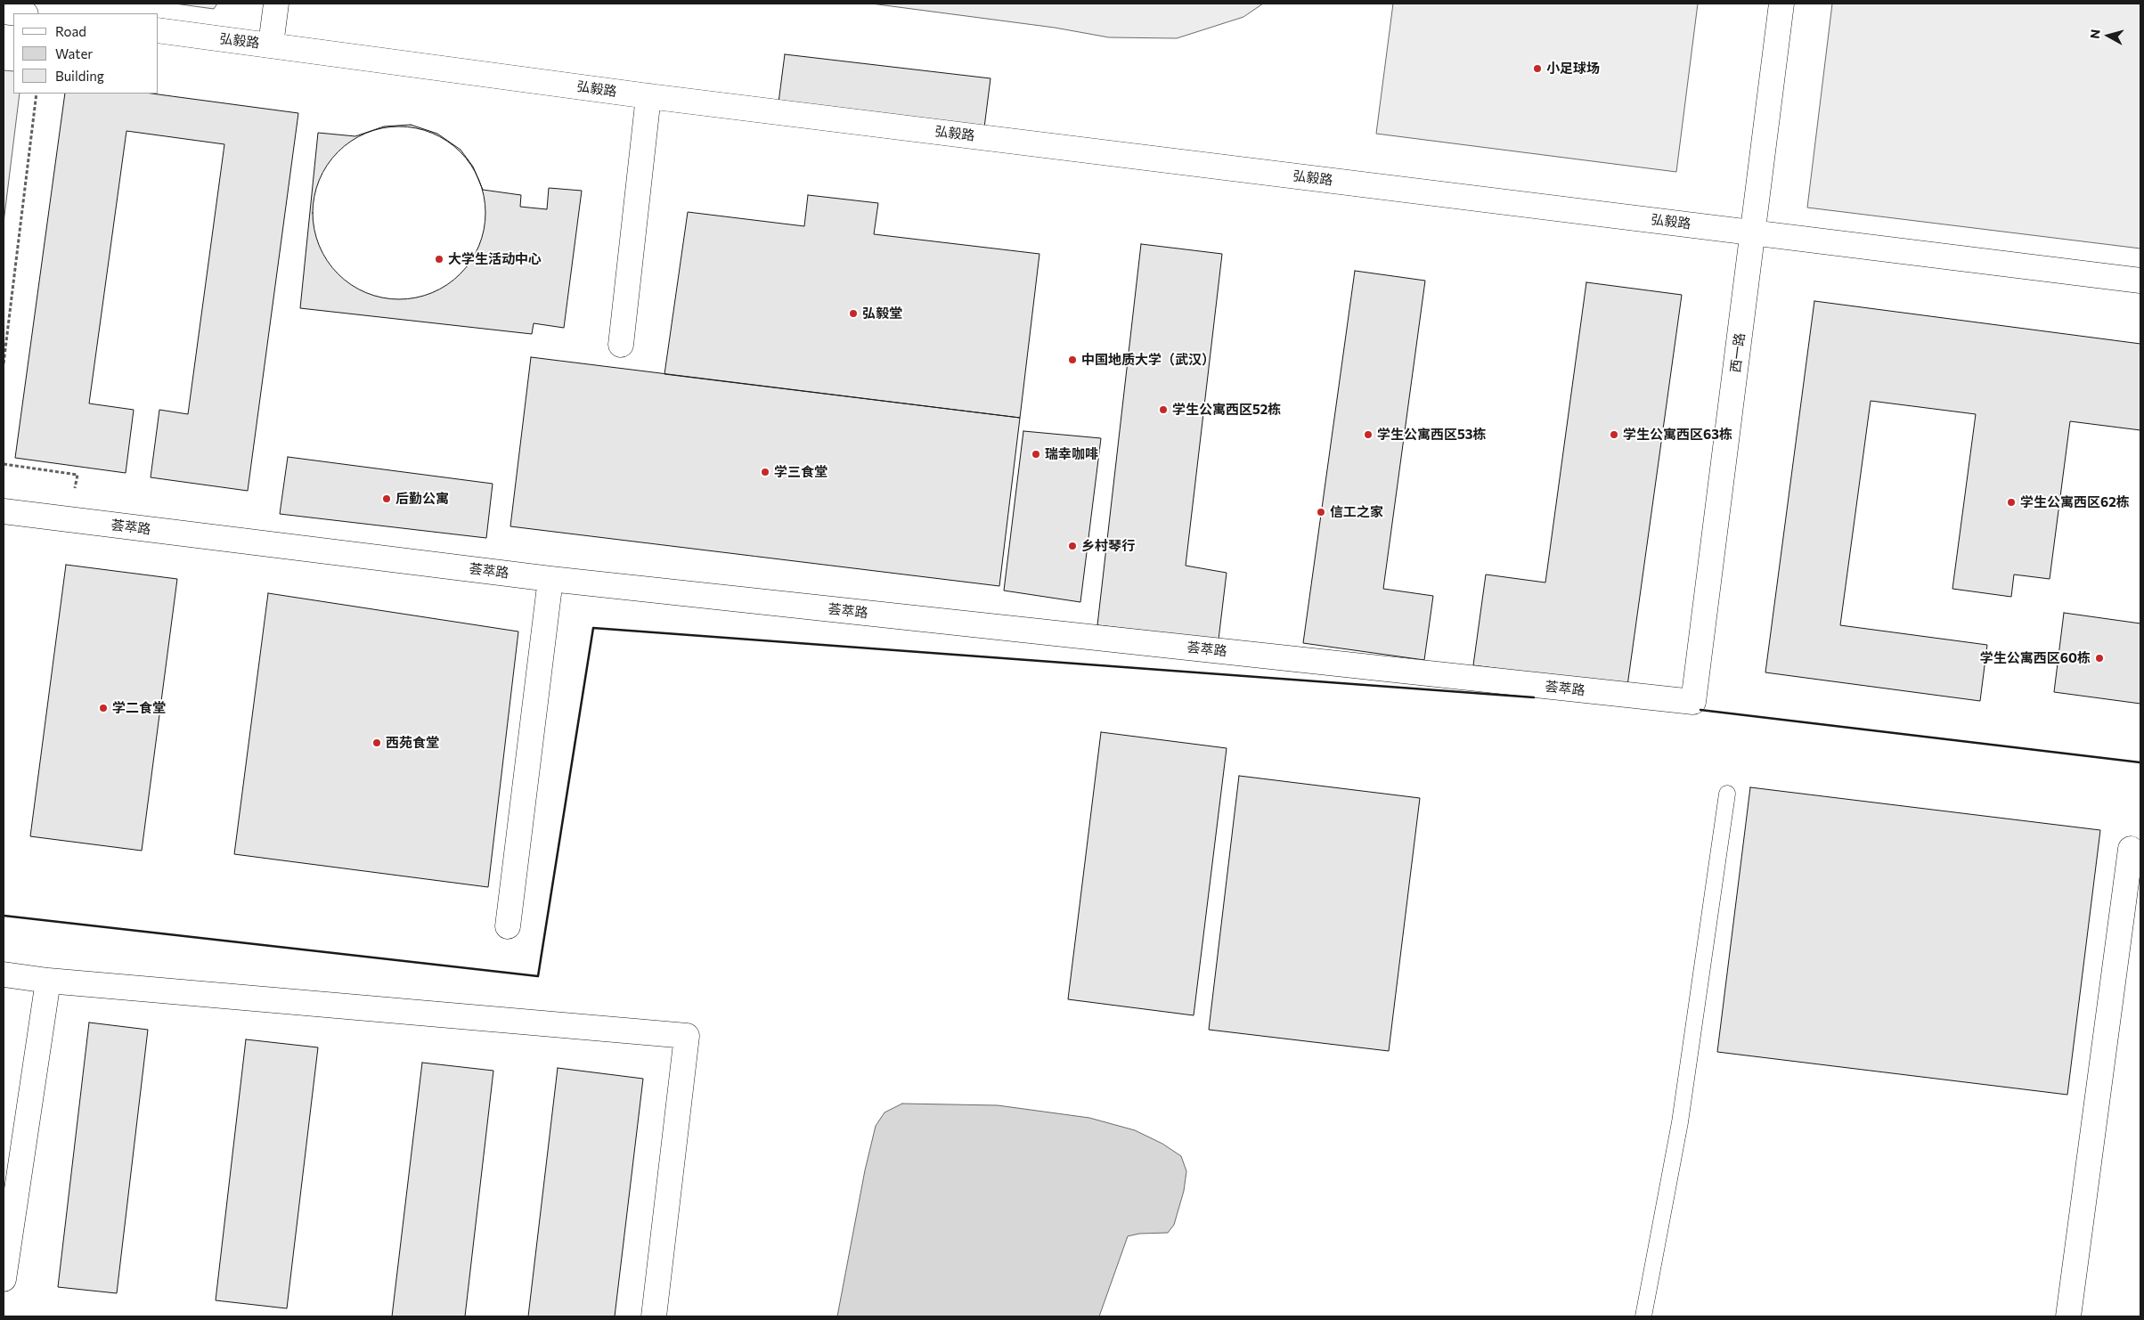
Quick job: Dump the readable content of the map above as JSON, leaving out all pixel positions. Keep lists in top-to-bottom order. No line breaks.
{"streets":{"street":["弘毅路","西一路","荟萃路"]},"crossings":[["弘毅路","西一路"],["西一路","荟萃路"]],"places":["小足球场","大学生活动中心","弘毅堂","中国地质大学（武汉）","学生公寓西区52栋","学生公寓西区53栋","学生公寓西区63栋","瑞幸咖啡","学三食堂","后勤公寓","学生公寓西区62栋","信工之家","乡村琴行","学生公寓西区60栋","学二食堂","西苑食堂"],"legend":["Road","Water","Building"],"north":"left"}
